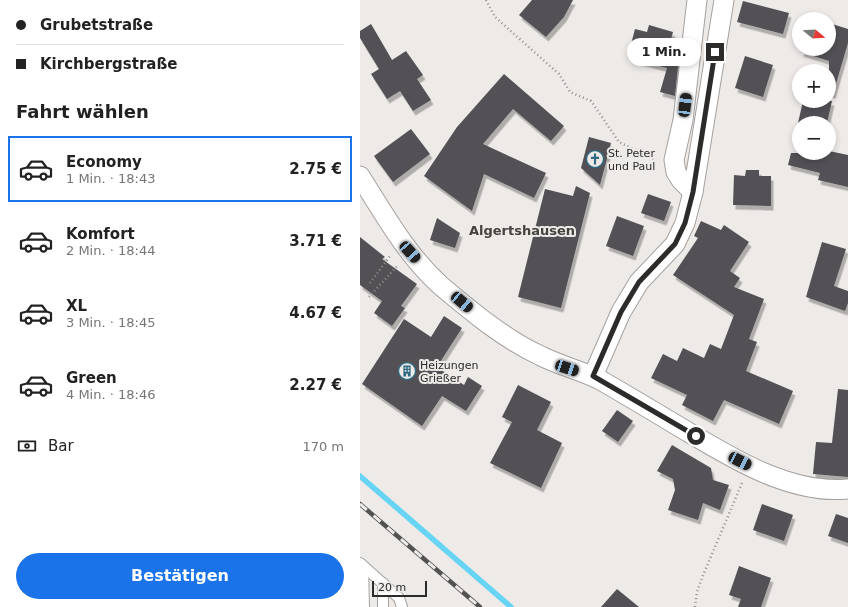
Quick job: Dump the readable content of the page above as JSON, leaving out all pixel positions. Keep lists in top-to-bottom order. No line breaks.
{"districts":["Algertshausen"],"places":{"church":["St. Peter und Paul"],"building":["Heizungen Grießer"]},"scale_bar":"20 m","north":"right","page":{"banner":["Grubetstraße","Kirchbergstraße"],"map_buttons":["+","−"],"bubble":"1 Min.","heading":"Fahrt wählen","list":[{"name":"Economy","note":"1 Min. · 18:43","value":"2.75 €"},{"name":"Komfort","note":"2 Min. · 18:44","value":"3.71 €"},{"name":"XL","note":"3 Min. · 18:45","value":"4.67 €"},{"name":"Green","note":"4 Min. · 18:46","value":"2.27 €"}],"pay":["Bar","170 m"],"buttons":"Bestätigen","scale":"20 m"}}
